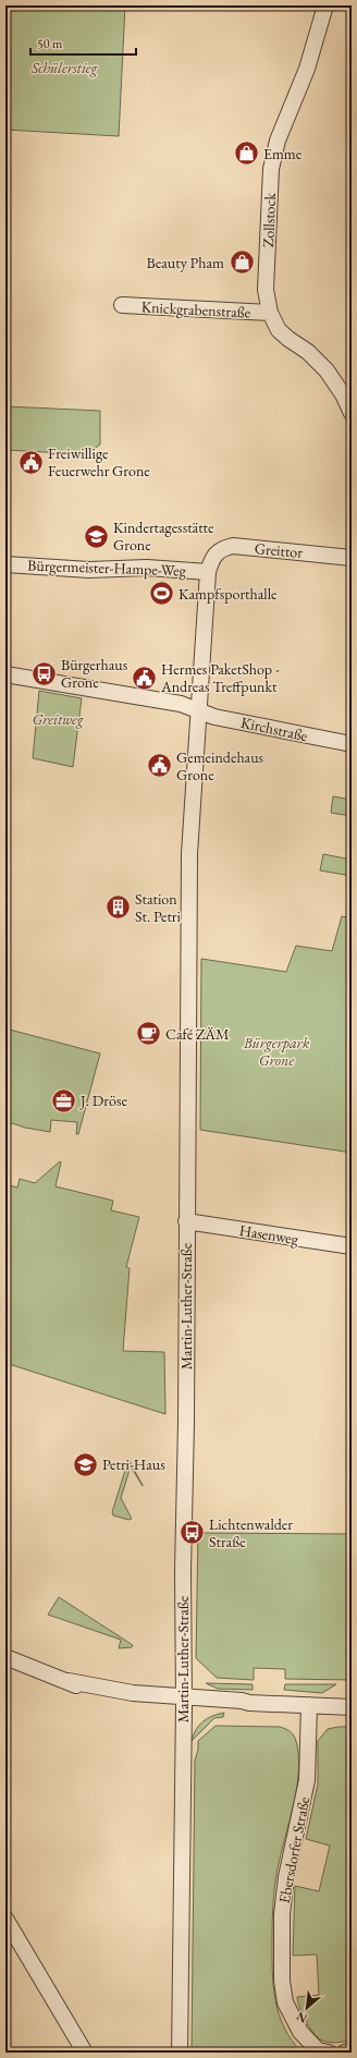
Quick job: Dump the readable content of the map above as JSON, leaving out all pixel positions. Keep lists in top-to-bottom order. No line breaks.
{"streets":{"street":["Zollstock","Knickgrabenstraße","Greittor","Bürgermeister-Hampe-Weg","Kirchstraße","Hasenweg","Martin-Luther-Straße","Ebersdorfer Straße"]},"crossings":[["Zollstock","Knickgrabenstraße"],["Greittor","Bürgermeister-Hampe-Weg"],["Greittor","Martin-Luther-Straße"],["Bürgermeister-Hampe-Weg","Martin-Luther-Straße"],["Kirchstraße","Martin-Luther-Straße"],["Hasenweg","Martin-Luther-Straße"]],"parks":["Schülerstieg","Greitweg","Bürgerpark Grone"],"places":{"shop":["Emme","Beauty Pham"],"public building":["Freiwillige Feuerwehr Grone","Hermes PaketShop - Andreas Treffpunkt","Gemeindehaus Grone"],"school or university":["Kindertagesstätte Grone","Petri-Haus"],"sports":["Kampfsporthalle"],"bus stop":["Bürgerhaus Grone","Lichtenwalder Straße"],"building":["Station St. Petri"],"cafe":["Café ZÄM"],"office":["J. Dröse"]},"scale_bar":"50 m","north":"bottom left"}
